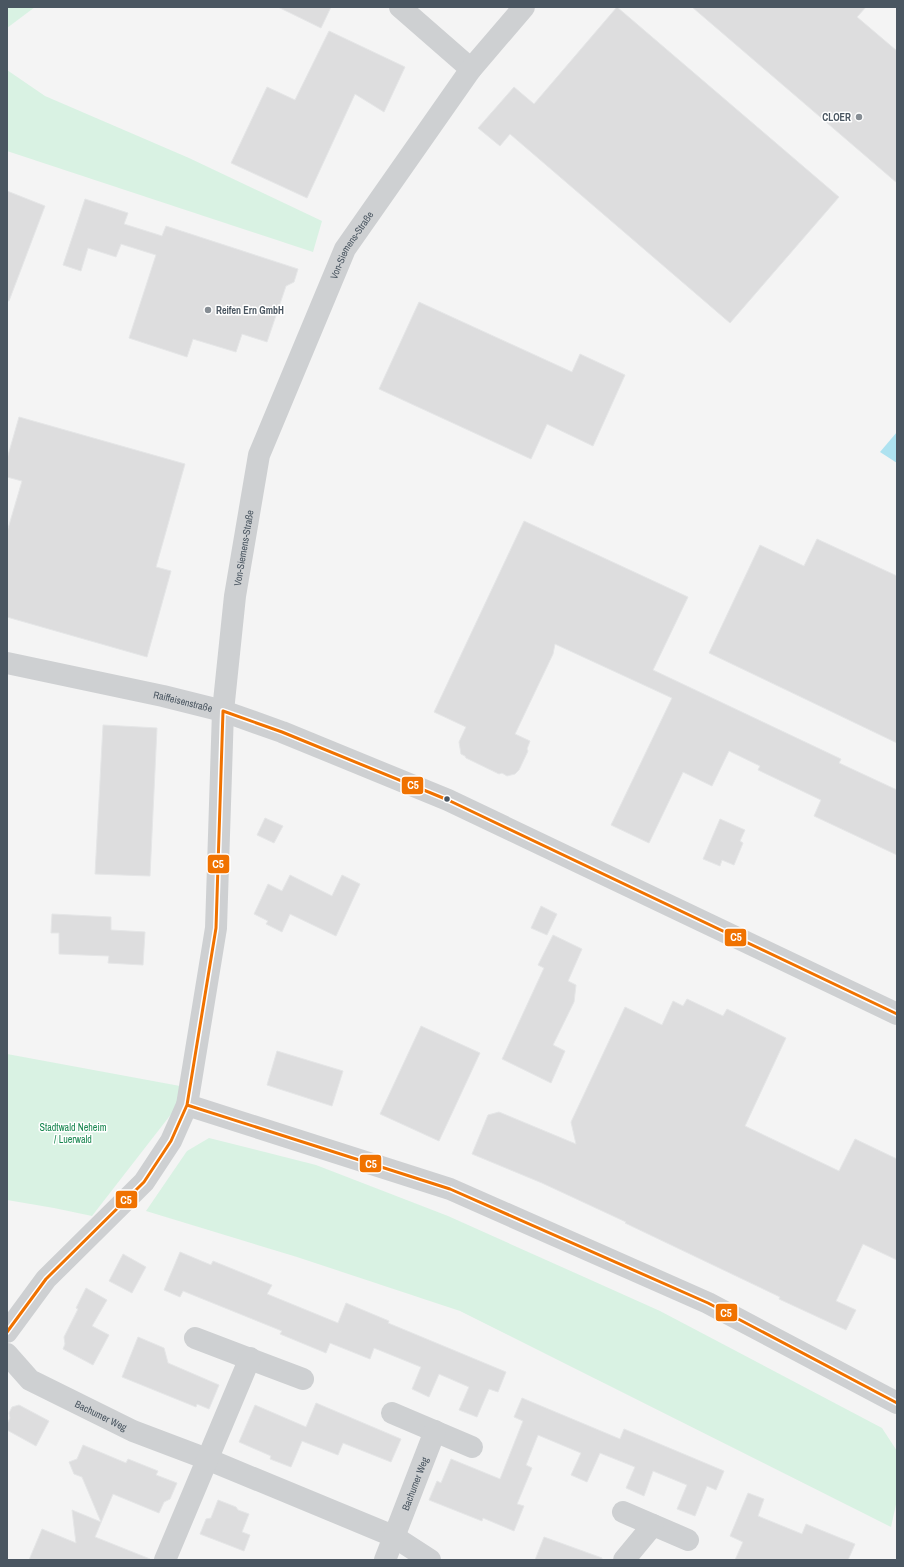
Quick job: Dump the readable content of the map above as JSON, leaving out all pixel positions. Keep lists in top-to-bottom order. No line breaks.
{"streets":{"street":["Von-Siemens-Straße","Raiffeisenstraße","Bachumer Weg"]},"crossings":[["Von-Siemens-Straße","Raiffeisenstraße"]],"parks":["Stadtwald Neheim / Luerwald"],"places":["CLOER","Reifen Ern GmbH"],"lines":["transit line C5"]}
